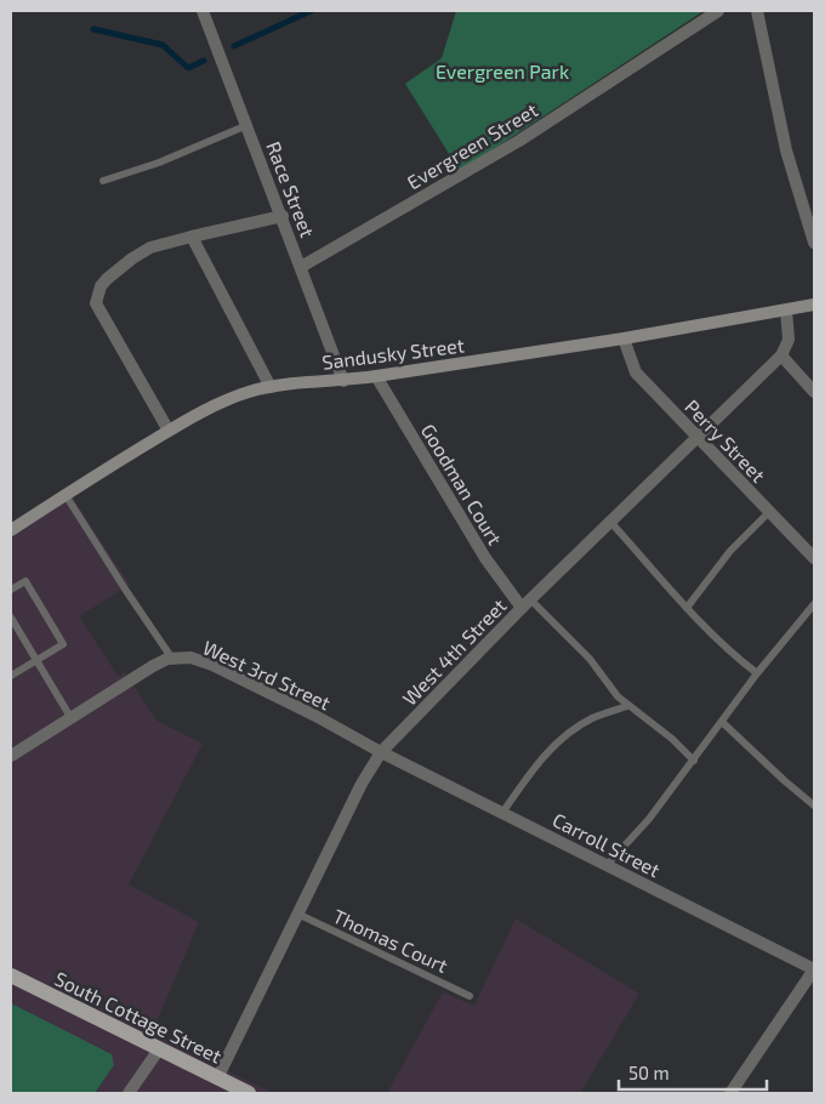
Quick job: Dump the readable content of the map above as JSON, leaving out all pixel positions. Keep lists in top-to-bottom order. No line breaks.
{"streets":{"main road":["Sandusky Street","South Cottage Street"],"street":["Evergreen Street","Race Street","Perry Street","Goodman Court","West 4th Street","West 3rd Street","Carroll Street"],"lane":["Thomas Court"]},"crossings":[["Evergreen Street","Race Street"],["Race Street","Sandusky Street"],["Sandusky Street","Perry Street"],["Sandusky Street","Goodman Court"],["Perry Street","West 4th Street"],["Goodman Court","West 4th Street"],["West 4th Street","West 3rd Street"],["West 4th Street","Carroll Street"],["West 4th Street","Thomas Court"],["West 4th Street","South Cottage Street"],["West 3rd Street","Carroll Street"]],"parks":["Evergreen Park"],"scale_bar":"50 m"}
